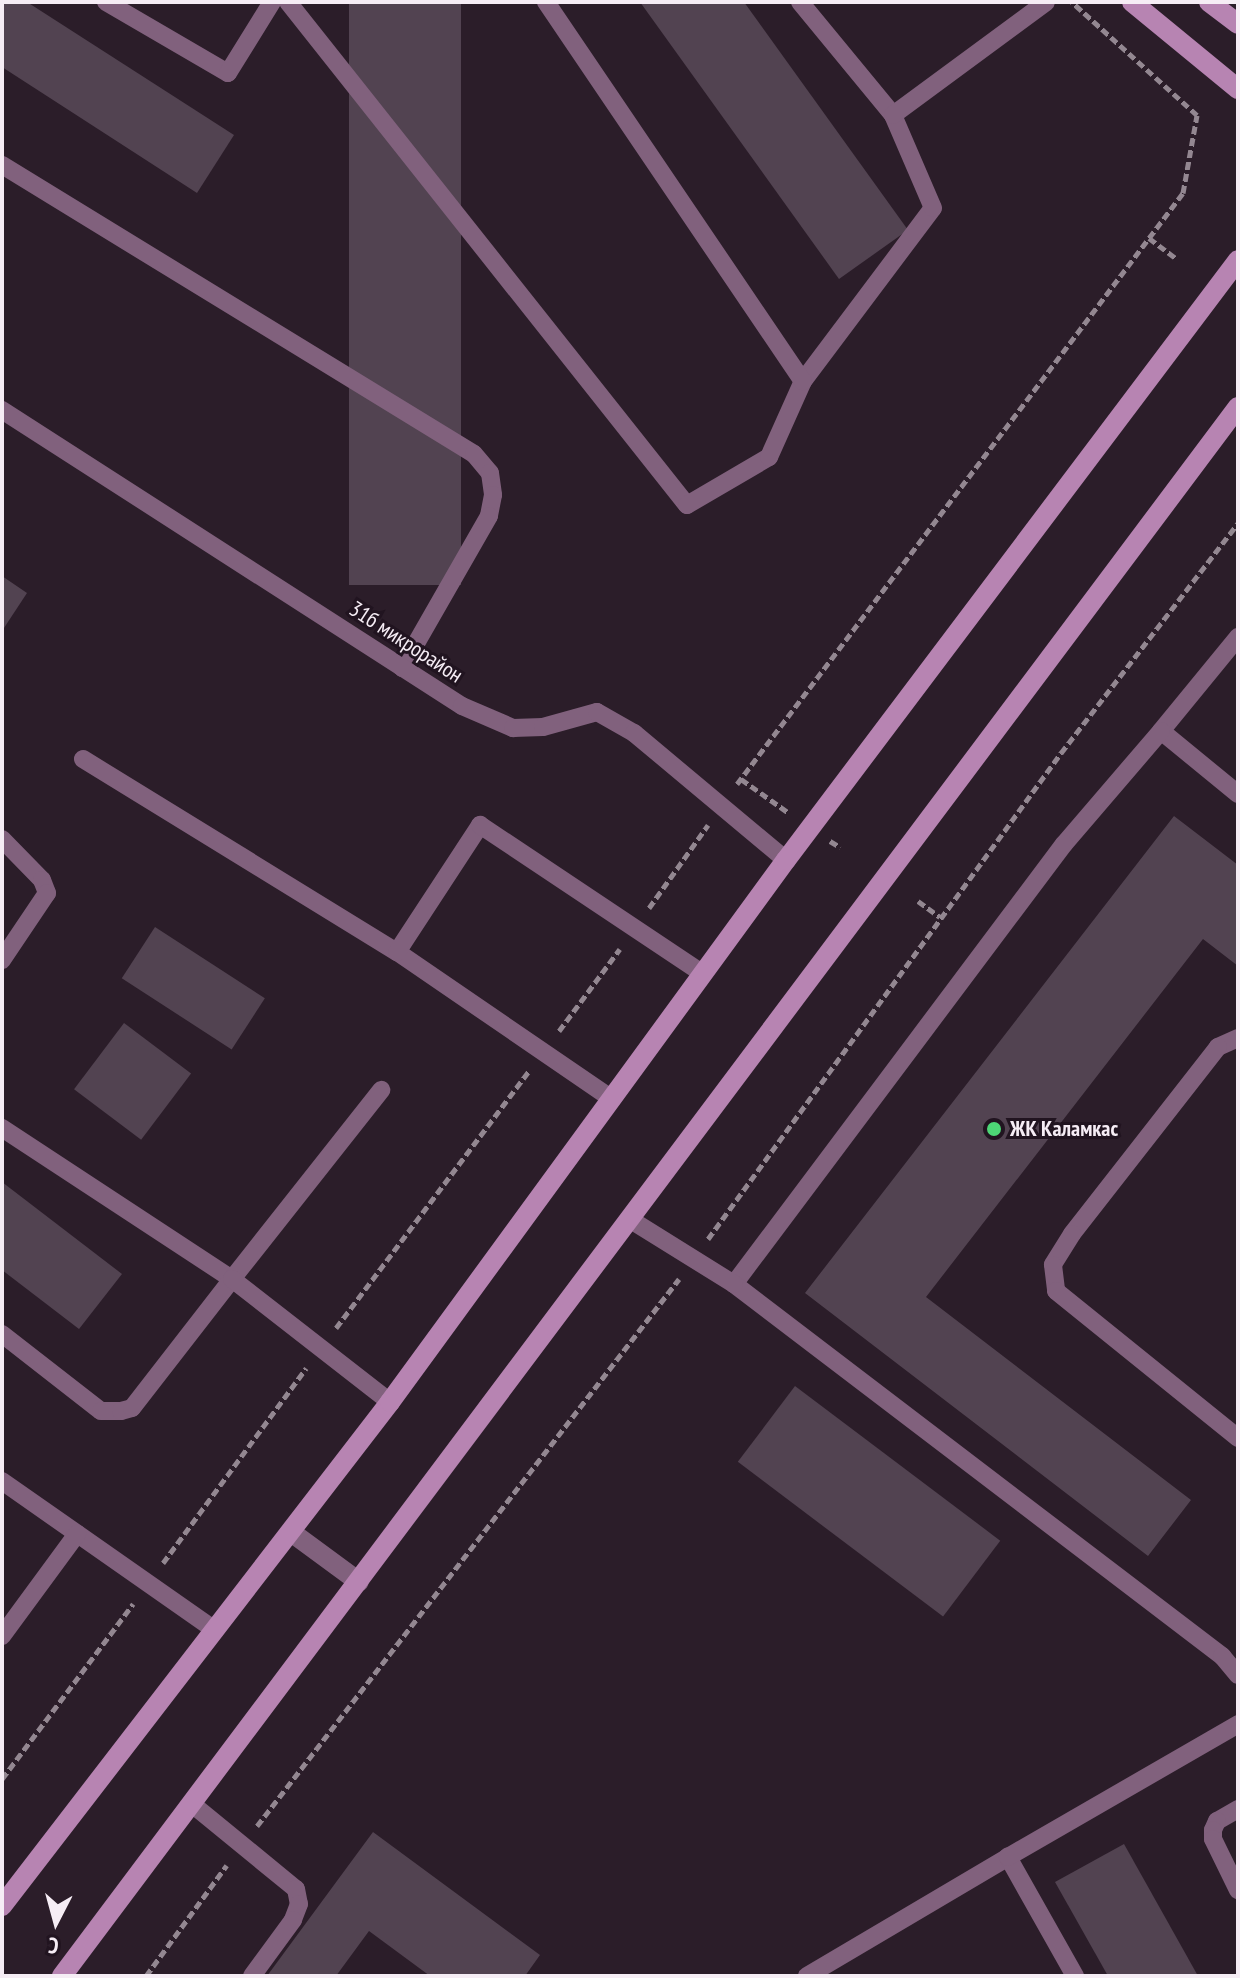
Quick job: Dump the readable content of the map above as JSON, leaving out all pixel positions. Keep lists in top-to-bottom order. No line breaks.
{"streets":{"lane":["31б микрорайон"]},"places":["ЖК Каламкас"],"north":"bottom"}
